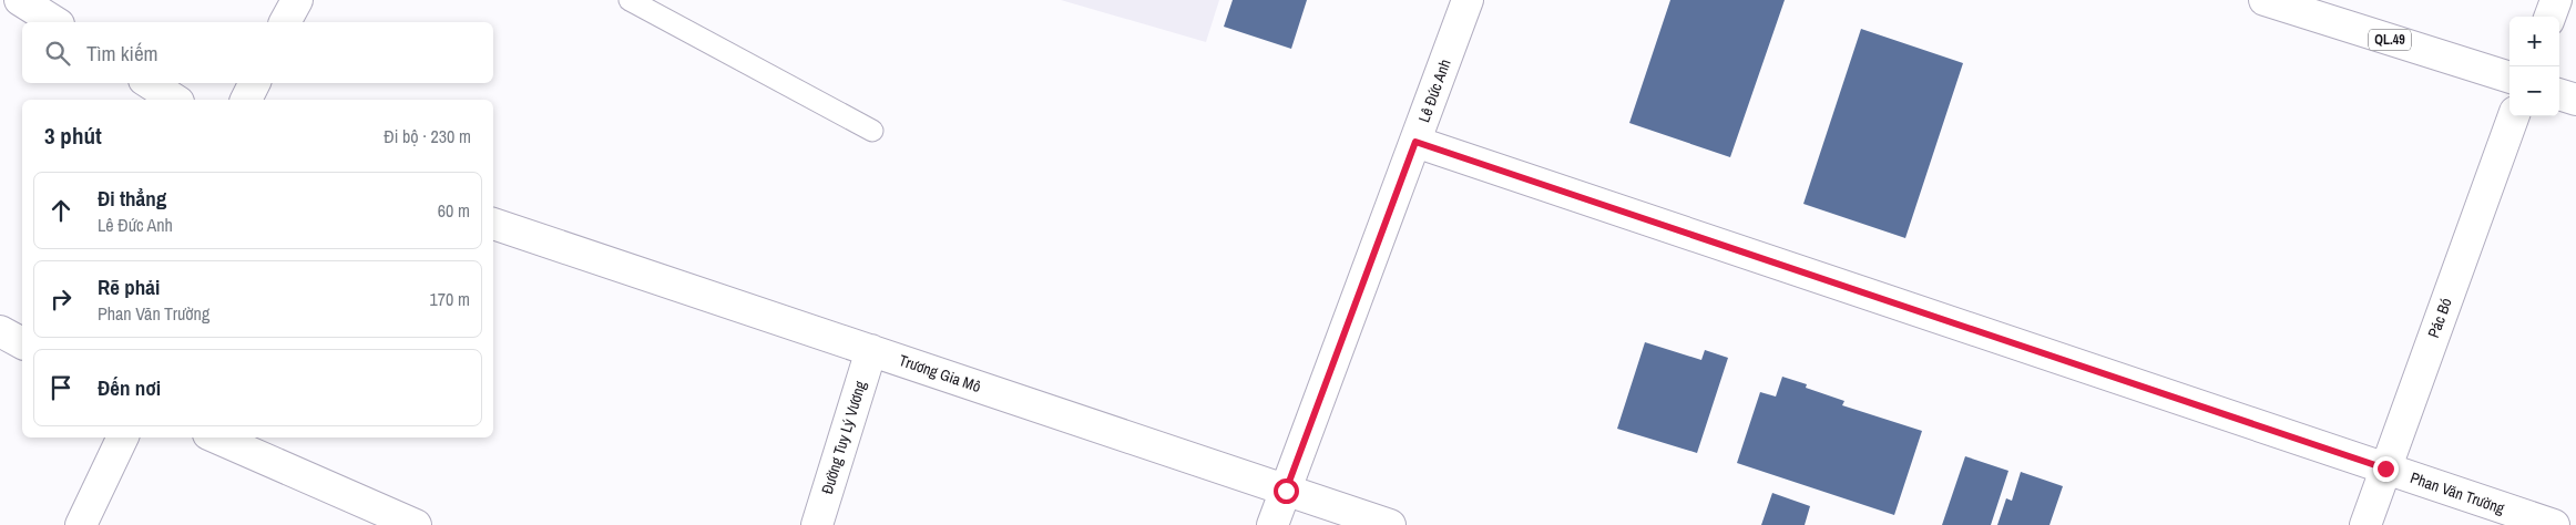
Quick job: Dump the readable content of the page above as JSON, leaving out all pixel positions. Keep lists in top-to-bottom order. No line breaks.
{"streets":{"street":["QL.49","Lê Đức Anh","Pác Bó","Trương Gia Mô","Đường Tuy Lý Vương","Phan Văn Trường"]},"crossings":[["Lê Đức Anh","Trương Gia Mô"],["Lê Đức Anh","Phan Văn Trường"],["Pác Bó","Phan Văn Trường"],["Trương Gia Mô","Đường Tuy Lý Vương"]],"page":{"map_buttons":["+","−"],"search":"Tìm kiếm","heading":["3 phút","Đi bộ · 230 m"],"list":[["Đi thẳng","Lê Đức Anh","60 m"],["Rẽ phải","Phan Văn Trường","170 m"],"Đến nơi"]}}
